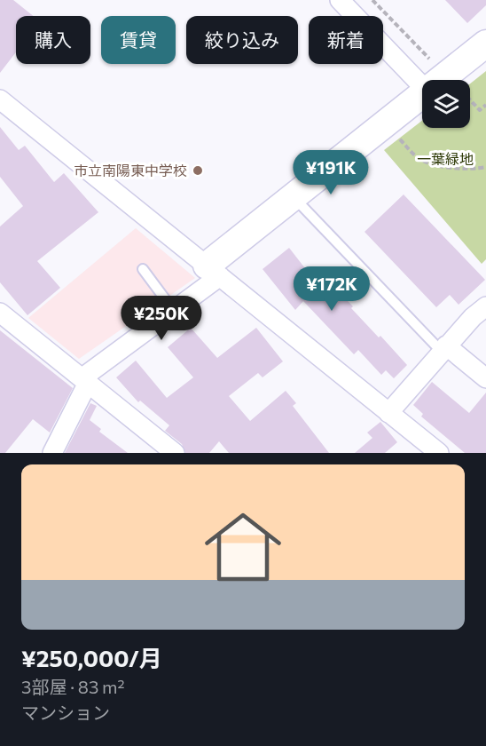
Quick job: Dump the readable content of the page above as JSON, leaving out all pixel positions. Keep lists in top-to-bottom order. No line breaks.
{"parks":["一葉緑地"],"places":["市立南陽東中学校"],"page":{"chip":["購入","賃貸","絞り込み","新着"],"price":["¥191K","¥172K","¥250K"],"list":[{"name":"¥250,000/月","note":"3部屋 · 83 m² · マンション"}]}}
